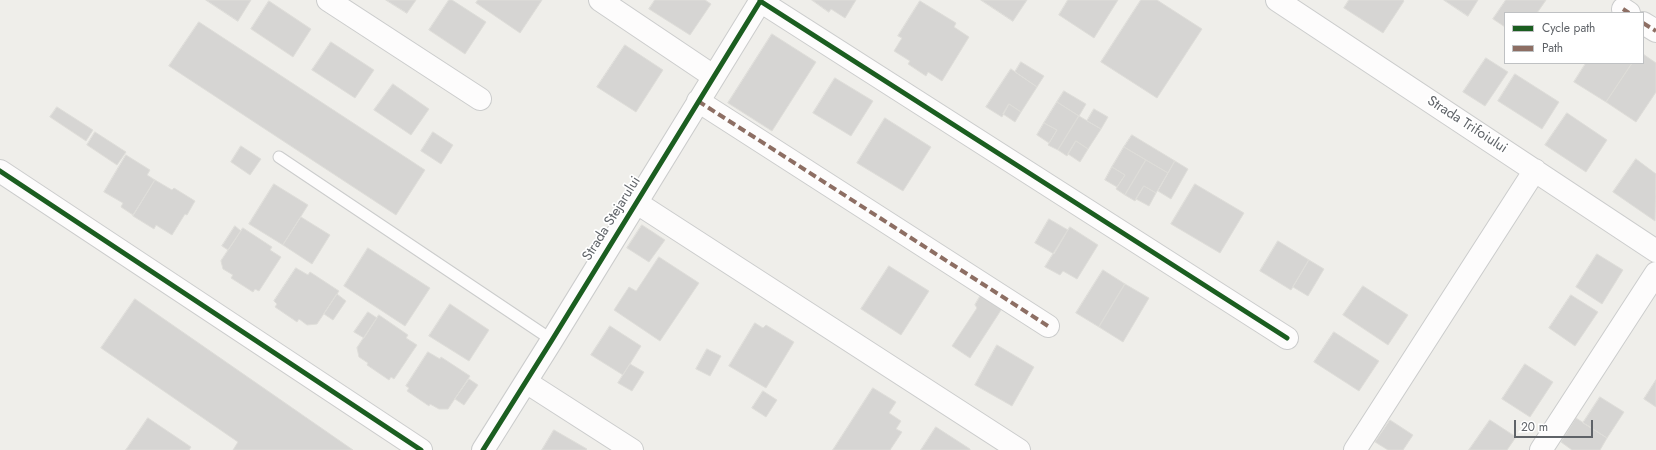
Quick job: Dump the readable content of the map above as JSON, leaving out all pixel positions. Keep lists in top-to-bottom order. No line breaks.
{"streets":{"street":["Strada Trifoiului","Strada Stejarului"]},"legend":["Cycle path","Path"],"scale_bar":"20 m"}
